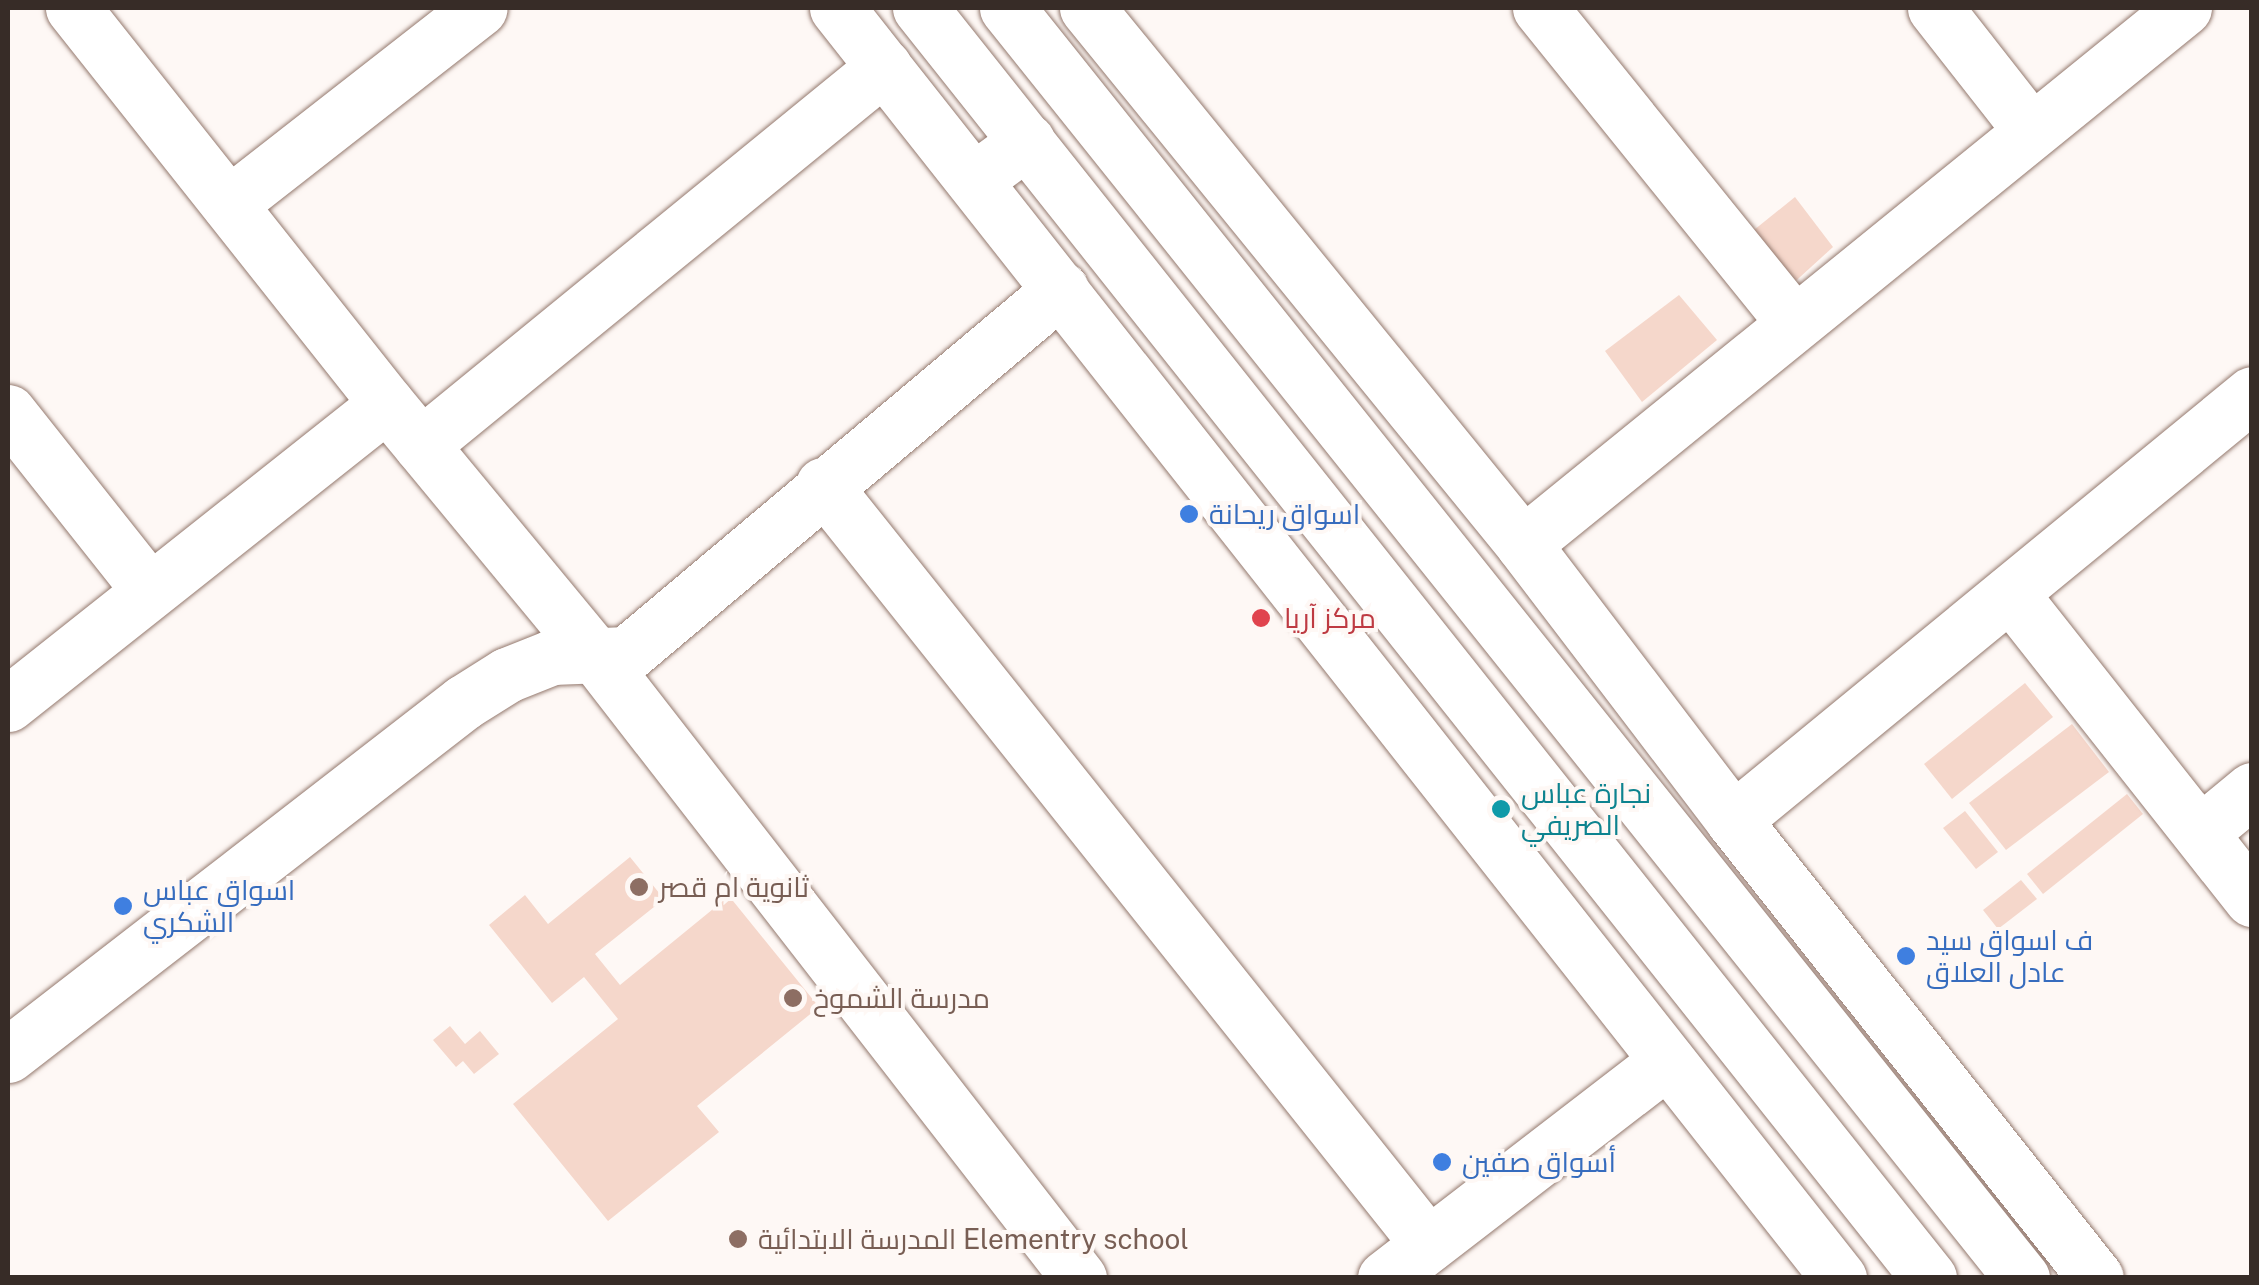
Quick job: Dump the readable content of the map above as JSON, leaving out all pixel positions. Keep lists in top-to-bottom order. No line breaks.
{"places":["اسواق ريحانة","مركز آريا","نجارة عباس الصريفي","ثانوية ام قصر","اسواق عباس الشكري","ف اسواق سيد عادل العلاق","مدرسة الشموخ","أسواق صفين","المدرسة الابتدائية Elementry school"]}
